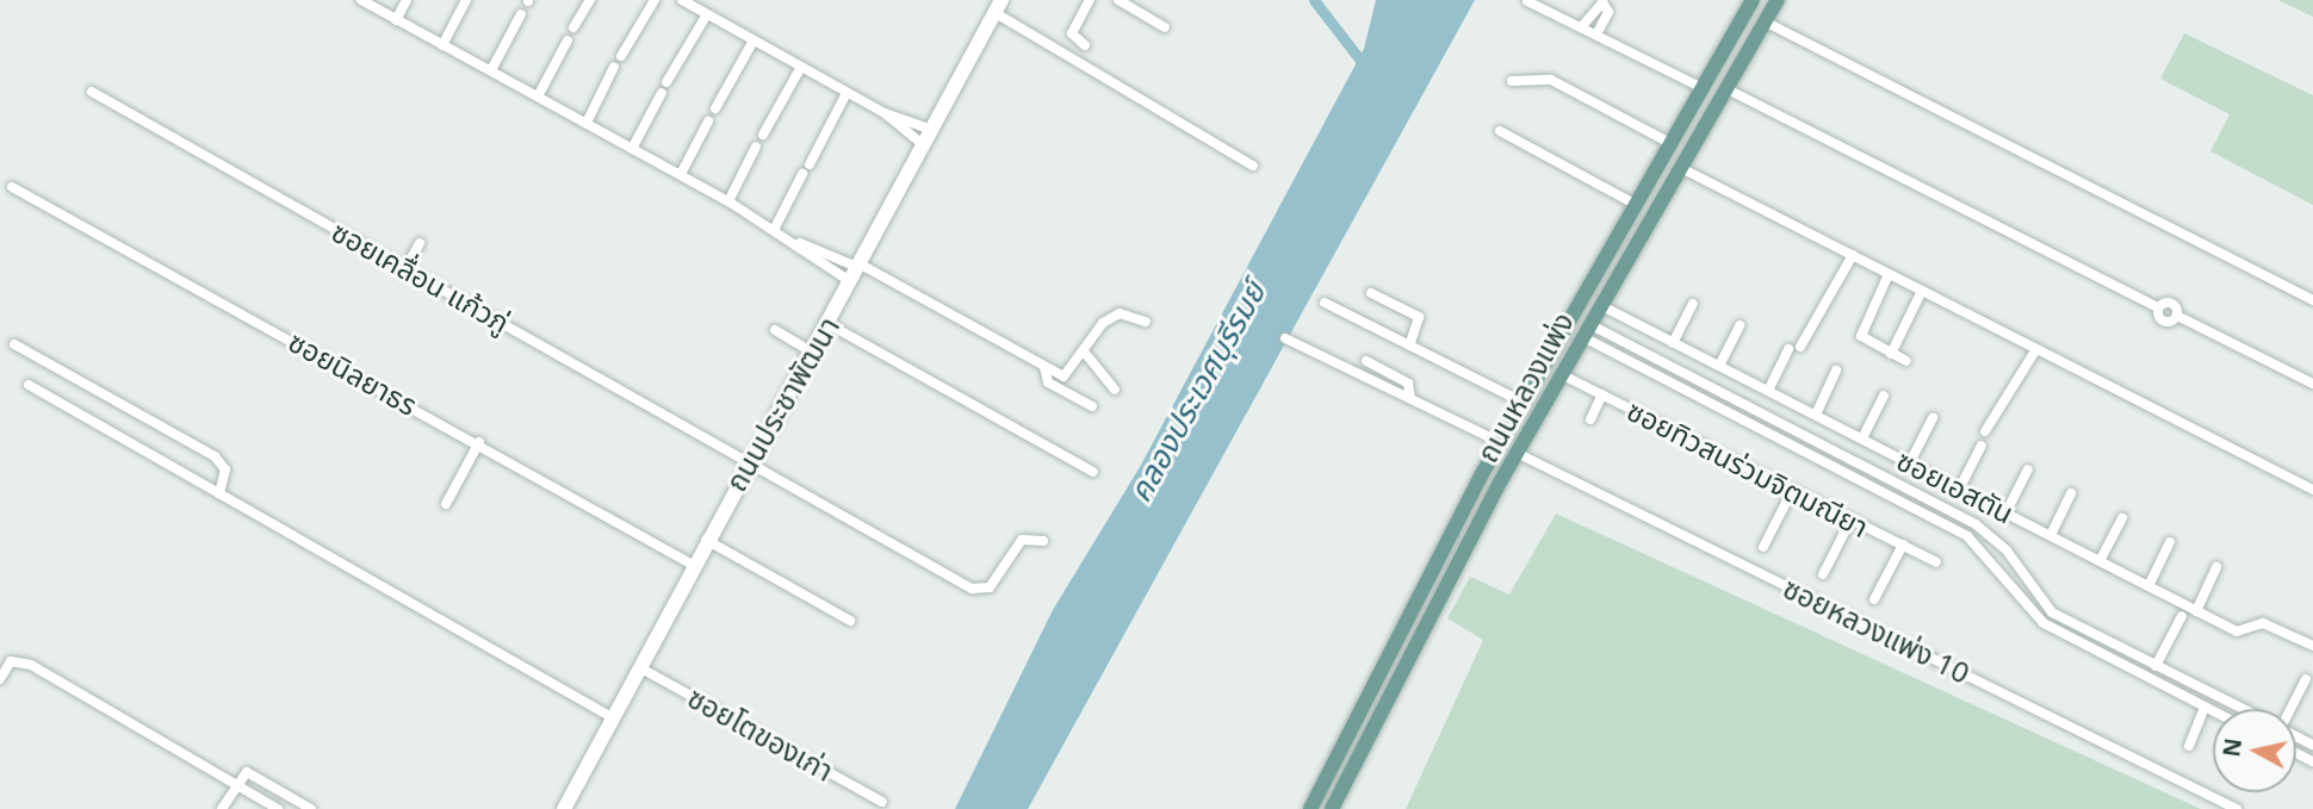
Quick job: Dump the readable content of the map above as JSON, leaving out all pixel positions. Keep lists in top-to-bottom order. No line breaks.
{"streets":{"main road":["ถนนหลวงแพ่ง"],"street":["ซอยเคลื่อน แก้วภู่","ซอยนิลยาธร","ถนนประชาพัฒนา","ซอยทิวสนร่วมจิตมณียา","ซอยเอสตัน","ซอยหลวงแพ่ง 10","ซอยโตของเก่า"]},"crossings":[["ซอยเคลื่อน แก้วภู่","ถนนประชาพัฒนา"],["ซอยนิลยาธร","ถนนประชาพัฒนา"],["ถนนหลวงแพ่ง","ซอยทิวสนร่วมจิตมณียา"],["ถนนหลวงแพ่ง","ซอยเอสตัน"],["ถนนหลวงแพ่ง","ซอยหลวงแพ่ง 10"],["ถนนประชาพัฒนา","ซอยโตของเก่า"]],"water":["คลองประเวศบุรีรมย์"],"north":"left"}
